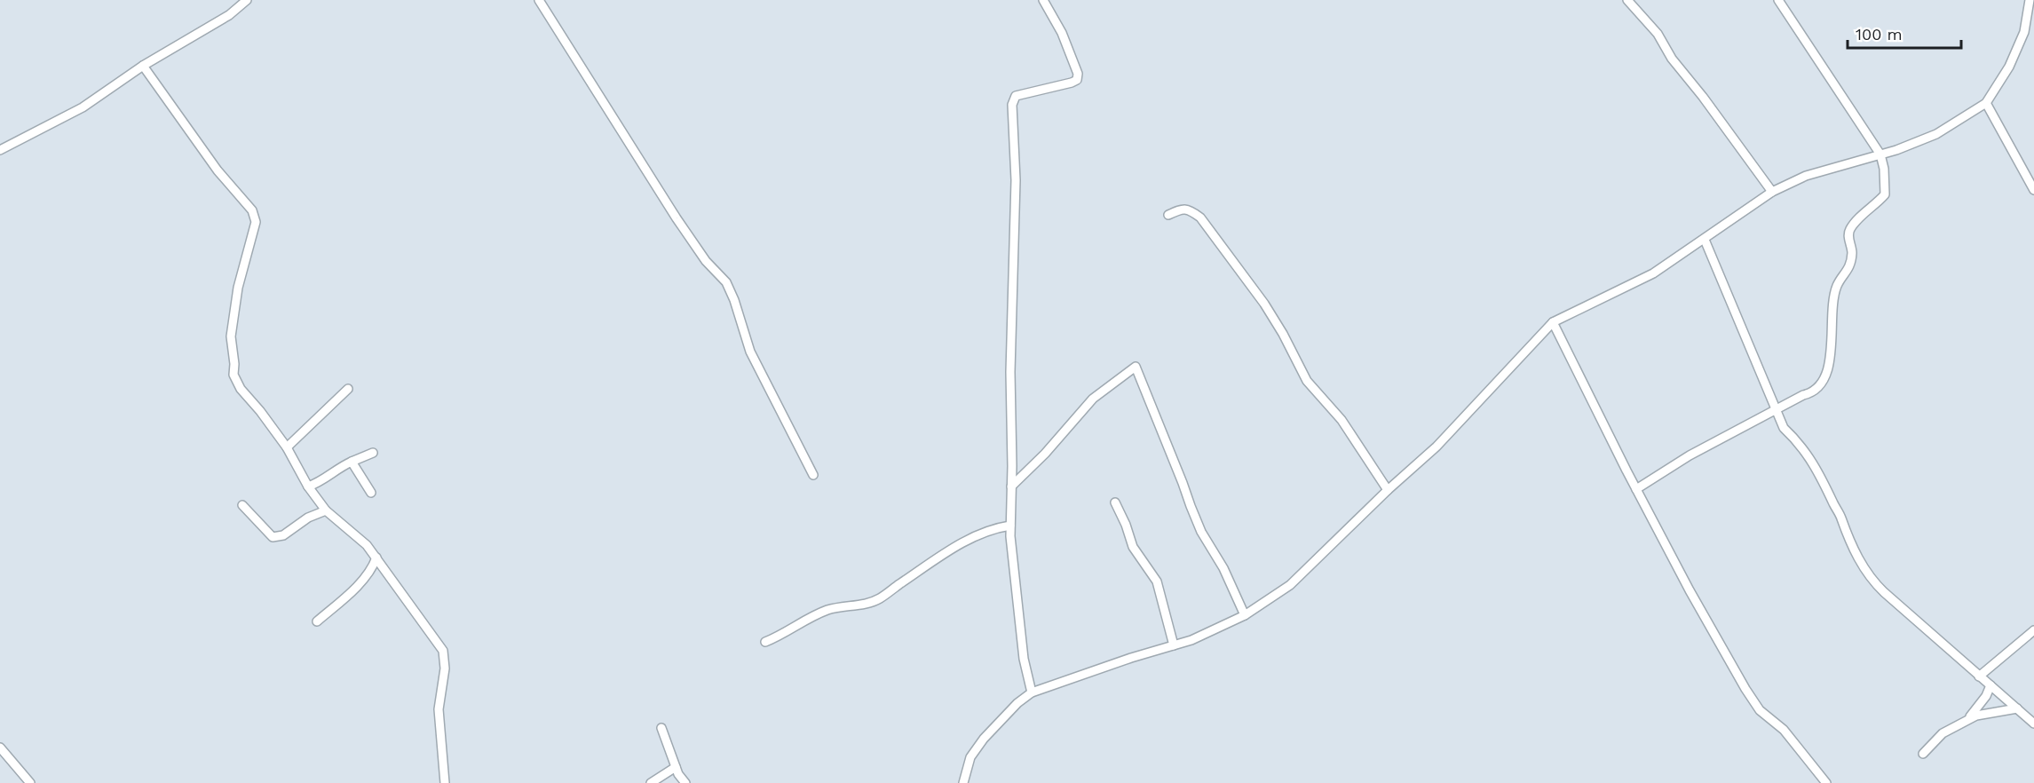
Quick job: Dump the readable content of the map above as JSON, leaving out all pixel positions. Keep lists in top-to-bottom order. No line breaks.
{"scale_bar":"100 m"}
